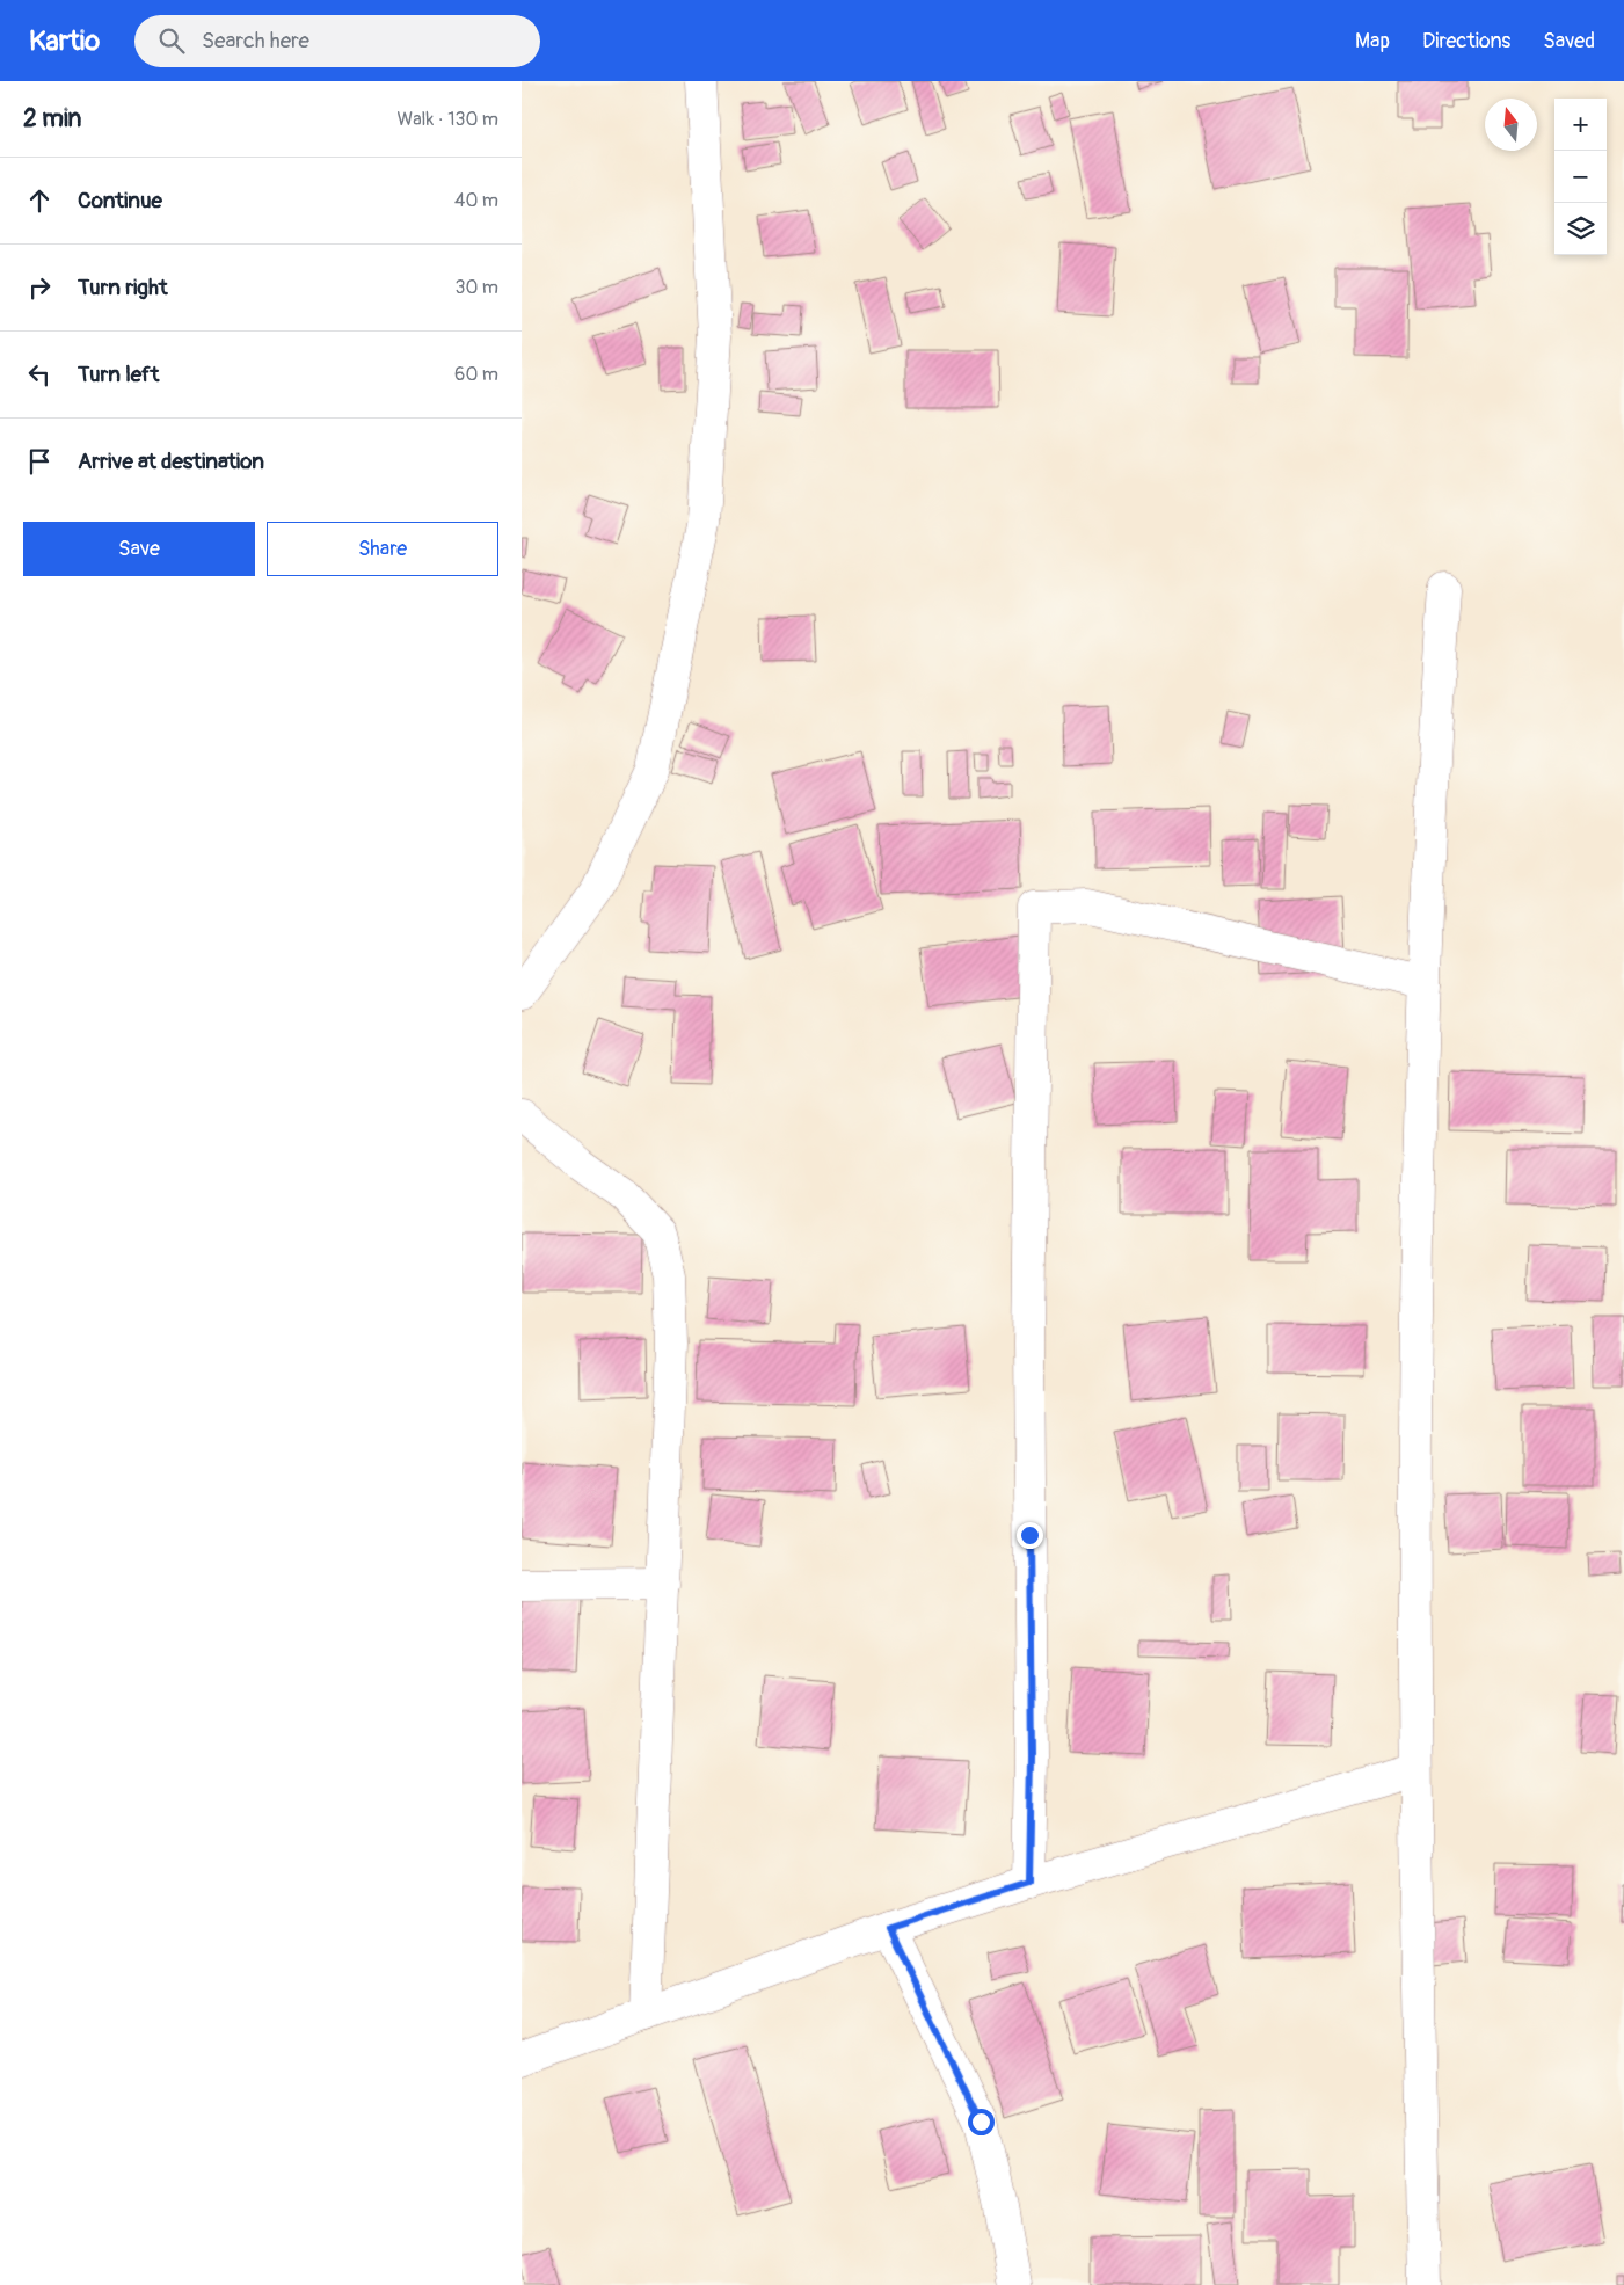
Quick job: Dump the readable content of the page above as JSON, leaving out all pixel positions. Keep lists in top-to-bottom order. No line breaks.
{"north":"top","page":{"header":"Kartio","search":"Search here","nav":["Map","Directions","Saved"],"heading":["2 min","Walk · 130 m"],"map_buttons":["+","−"],"list":[["Continue","40 m"],["Turn right","30 m"],["Turn left","60 m"],"Arrive at destination"],"buttons":["Save","Share"]}}
